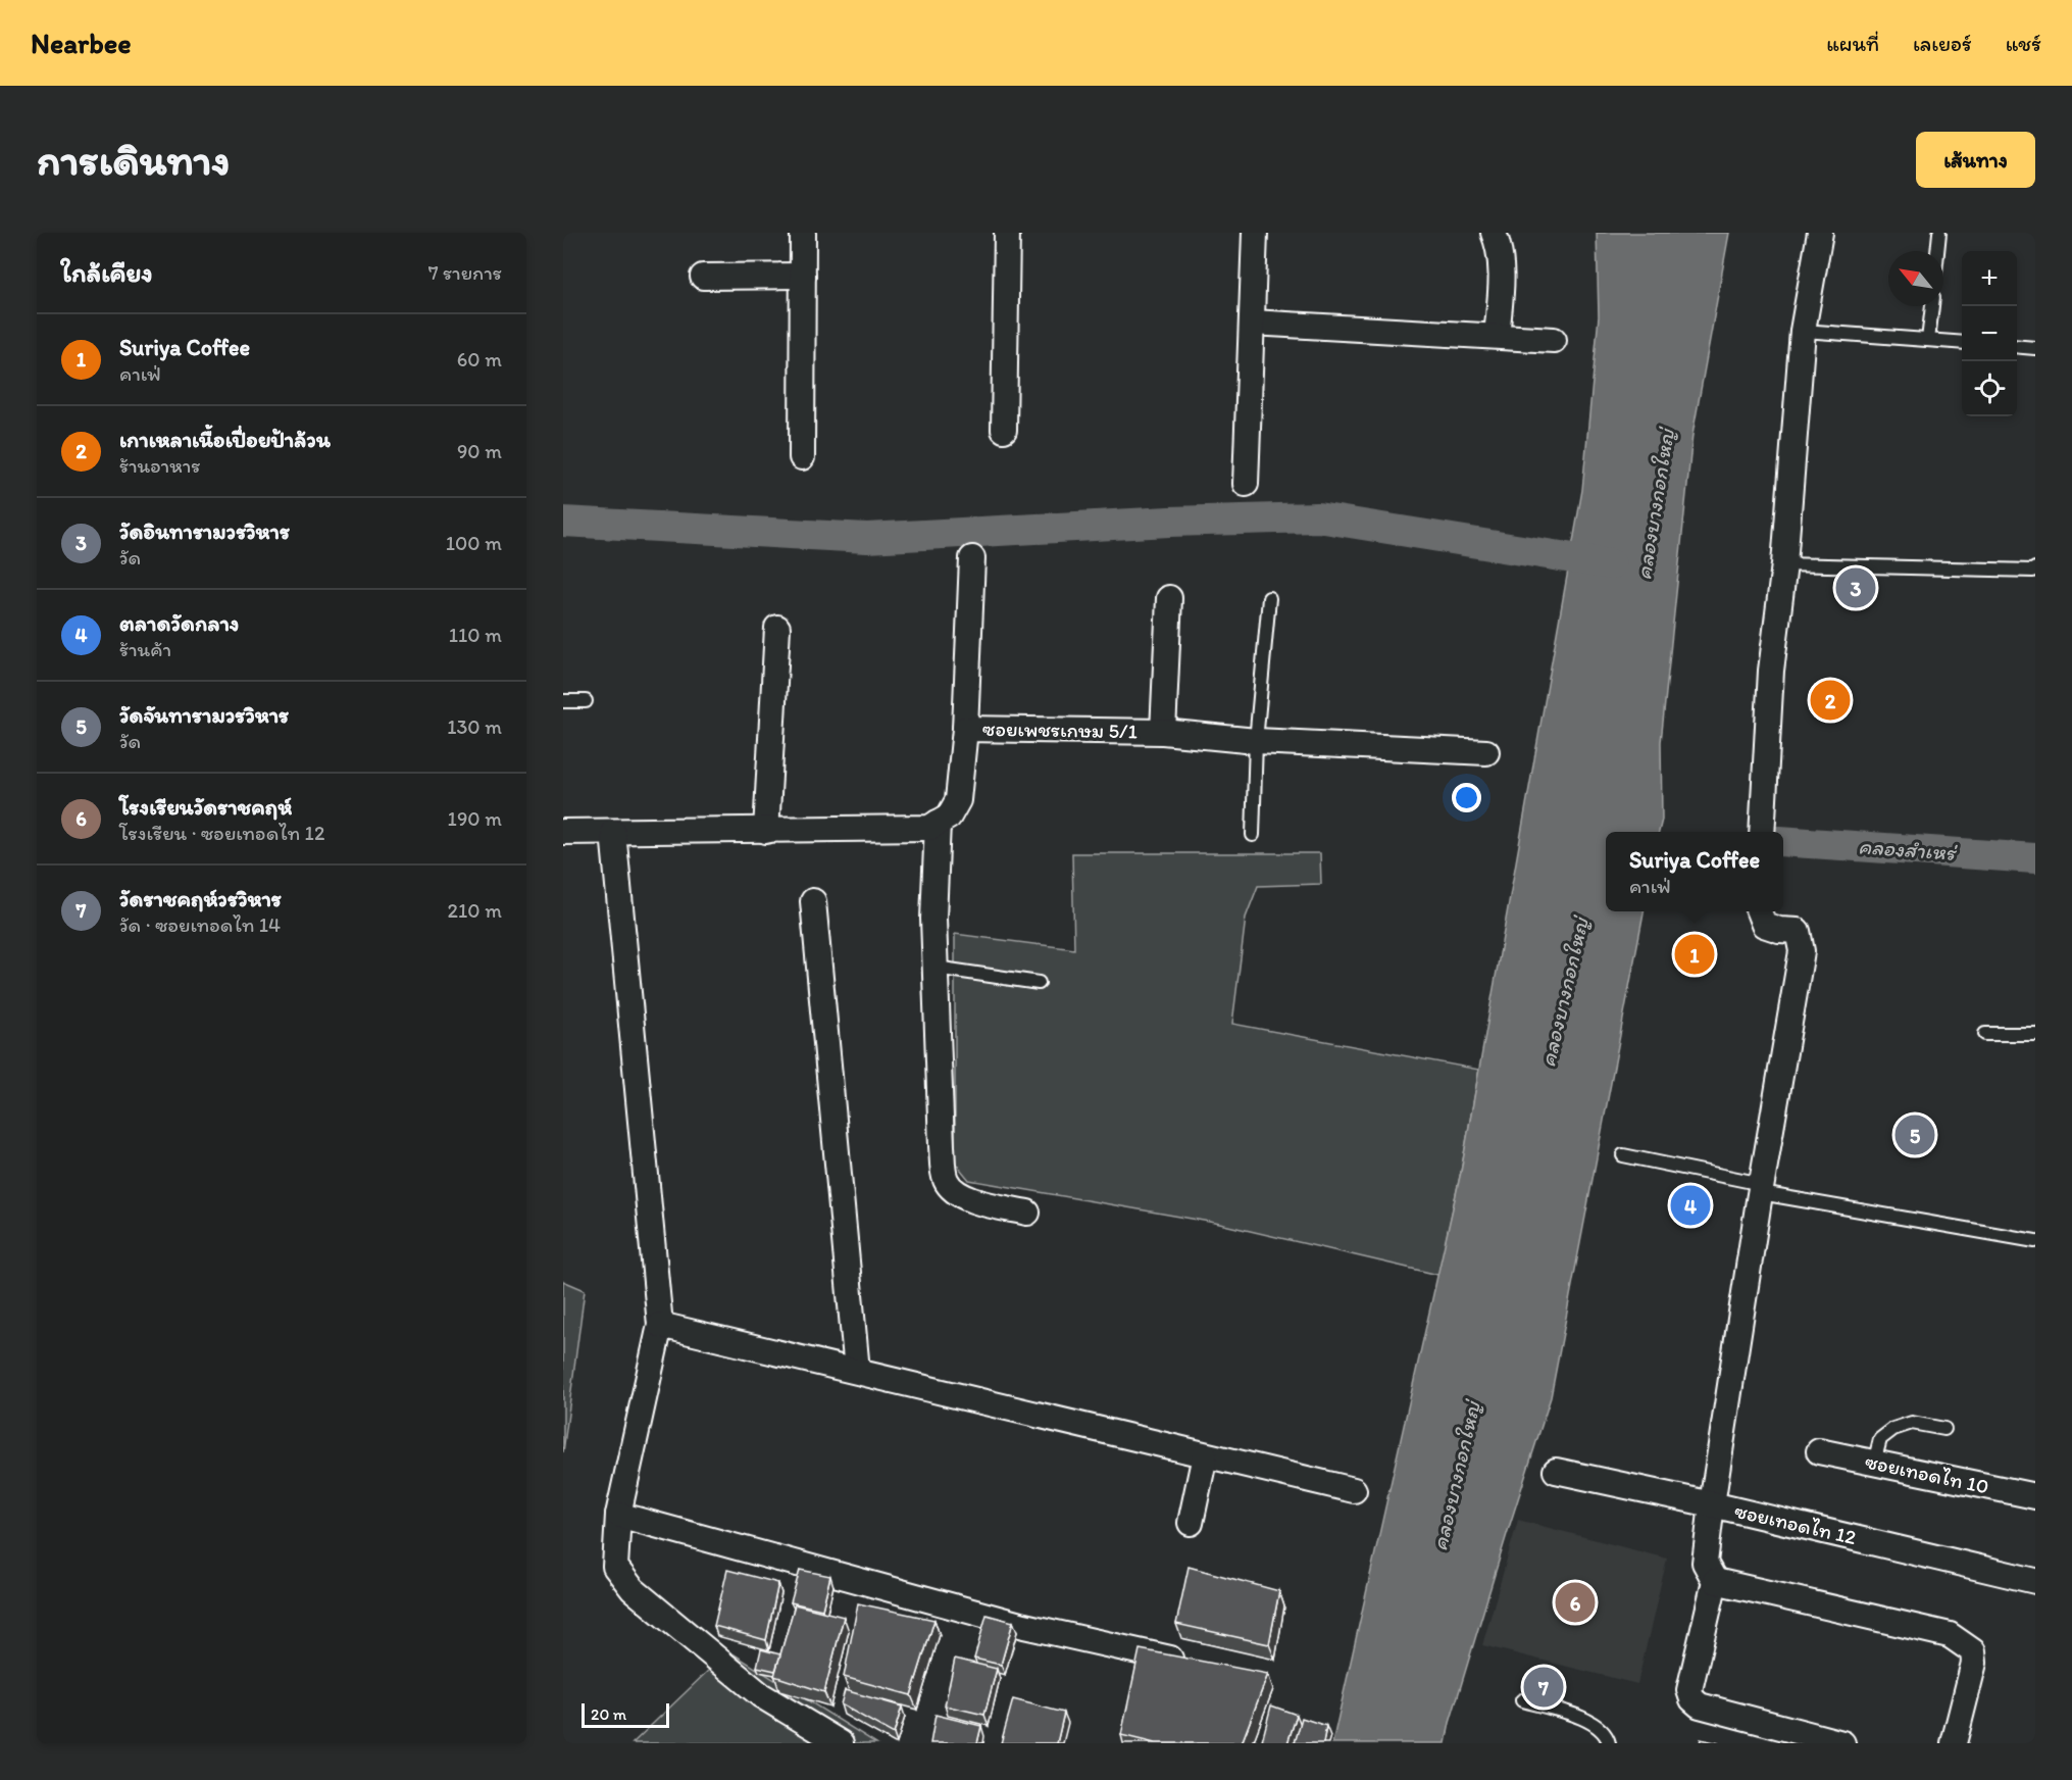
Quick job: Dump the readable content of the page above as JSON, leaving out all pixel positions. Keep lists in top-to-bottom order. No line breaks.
{"streets":{"street":["ซอยเพชรเกษม 5/1","ซอยเทอดไท 10","ซอยเทอดไท 12"]},"water":["คลองบางกอกใหญ่","คลองสำเหร่"],"scale_bar":"20 m","north":"top left","page":{"header":"Nearbee","nav":["แผนที่","เลเยอร์","แชร์"],"buttons":"เส้นทาง","title":"การเดินทาง","heading":["ใกล้เคียง","7 รายการ"],"map_buttons":["+","−"],"list":[{"mark":"1","name":"Suriya Coffee","note":"คาเฟ่","value":"60 m"},{"mark":"2","name":"เกาเหลาเนื้อเปื่อยป้าล้วน","note":"ร้านอาหาร","value":"90 m"},{"mark":"3","name":"วัดอินทารามวรวิหาร","note":"วัด","value":"100 m"},{"mark":"4","name":"ตลาดวัดกลาง","note":"ร้านค้า","value":"110 m"},{"mark":"5","name":"วัดจันทารามวรวิหาร","note":"วัด","value":"130 m"},{"mark":"6","name":"โรงเรียนวัดราชคฤห์","note":"โรงเรียน · ซอยเทอดไท 12","value":"190 m"},{"mark":"7","name":"วัดราชคฤห์วรวิหาร","note":"วัด · ซอยเทอดไท 14","value":"210 m"}],"pins":["3","2","1","5","4","6","7"],"popup":["Suriya Coffee","คาเฟ่"],"scale":"20 m"}}
